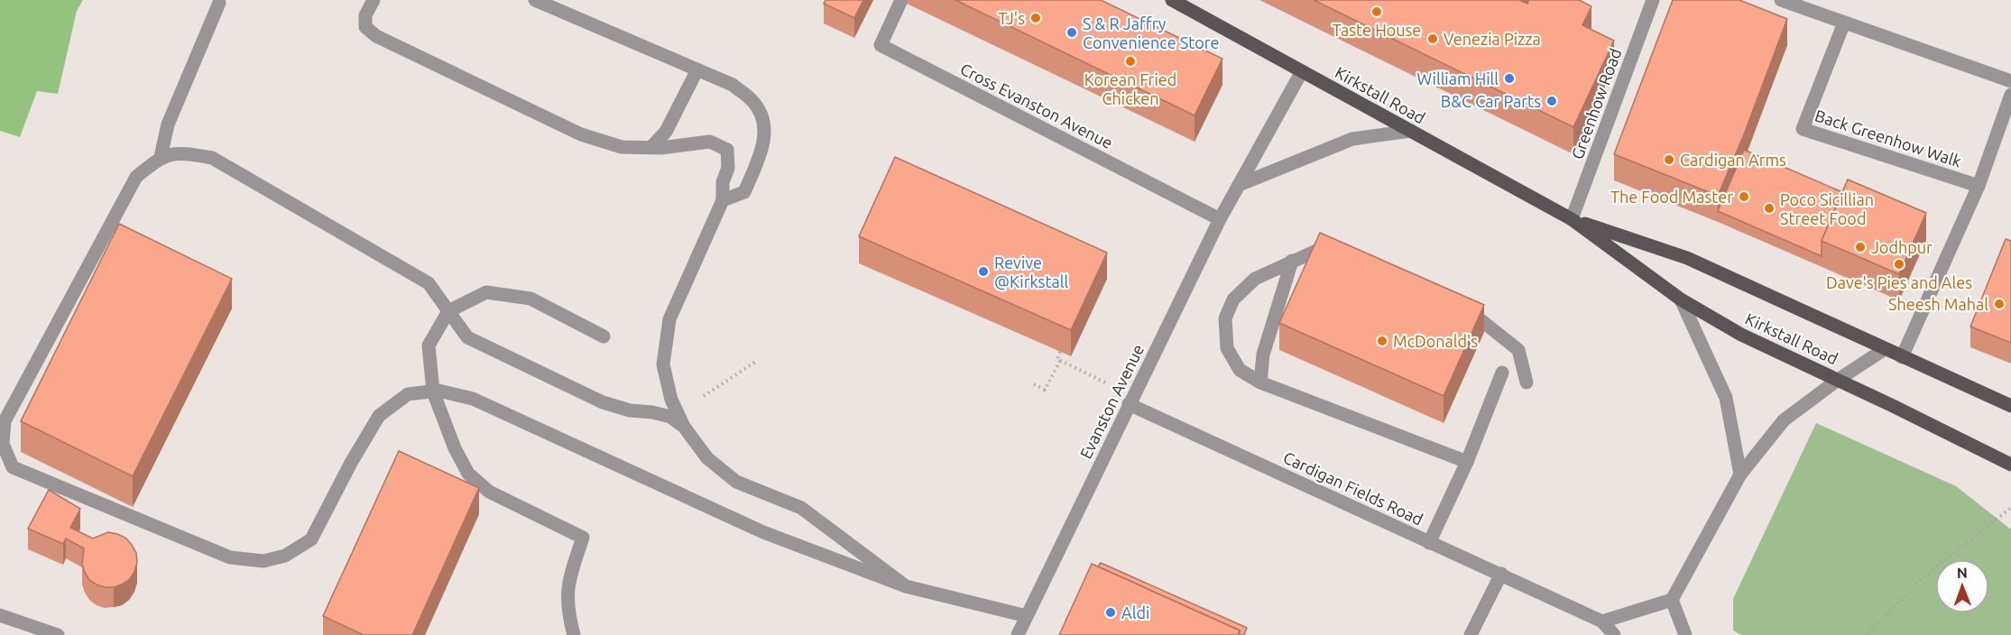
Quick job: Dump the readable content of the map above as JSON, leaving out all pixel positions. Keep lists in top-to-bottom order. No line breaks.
{"streets":{"main road":["Kirkstall Road"],"street":["Greenhow Road","Cross Evanston Avenue","Back Greenhow Walk","Evanston Avenue","Cardigan Fields Road"]},"crossings":[["Kirkstall Road","Greenhow Road"],["Kirkstall Road","Evanston Avenue"],["Cross Evanston Avenue","Evanston Avenue"],["Evanston Avenue","Cardigan Fields Road"]],"places":["Taste House","TJ's","S & R Jaffry Convenience Store","Venezia Pizza","Korean Fried Chicken","William Hill","B&C Car Parts","Cardigan Arms","The Food Master","Poco Sicillian Street Food","Jodhpur","Dave's Pies and Ales","Revive @Kirkstall","Sheesh Mahal","McDonald's","Aldi"],"north":"top"}
